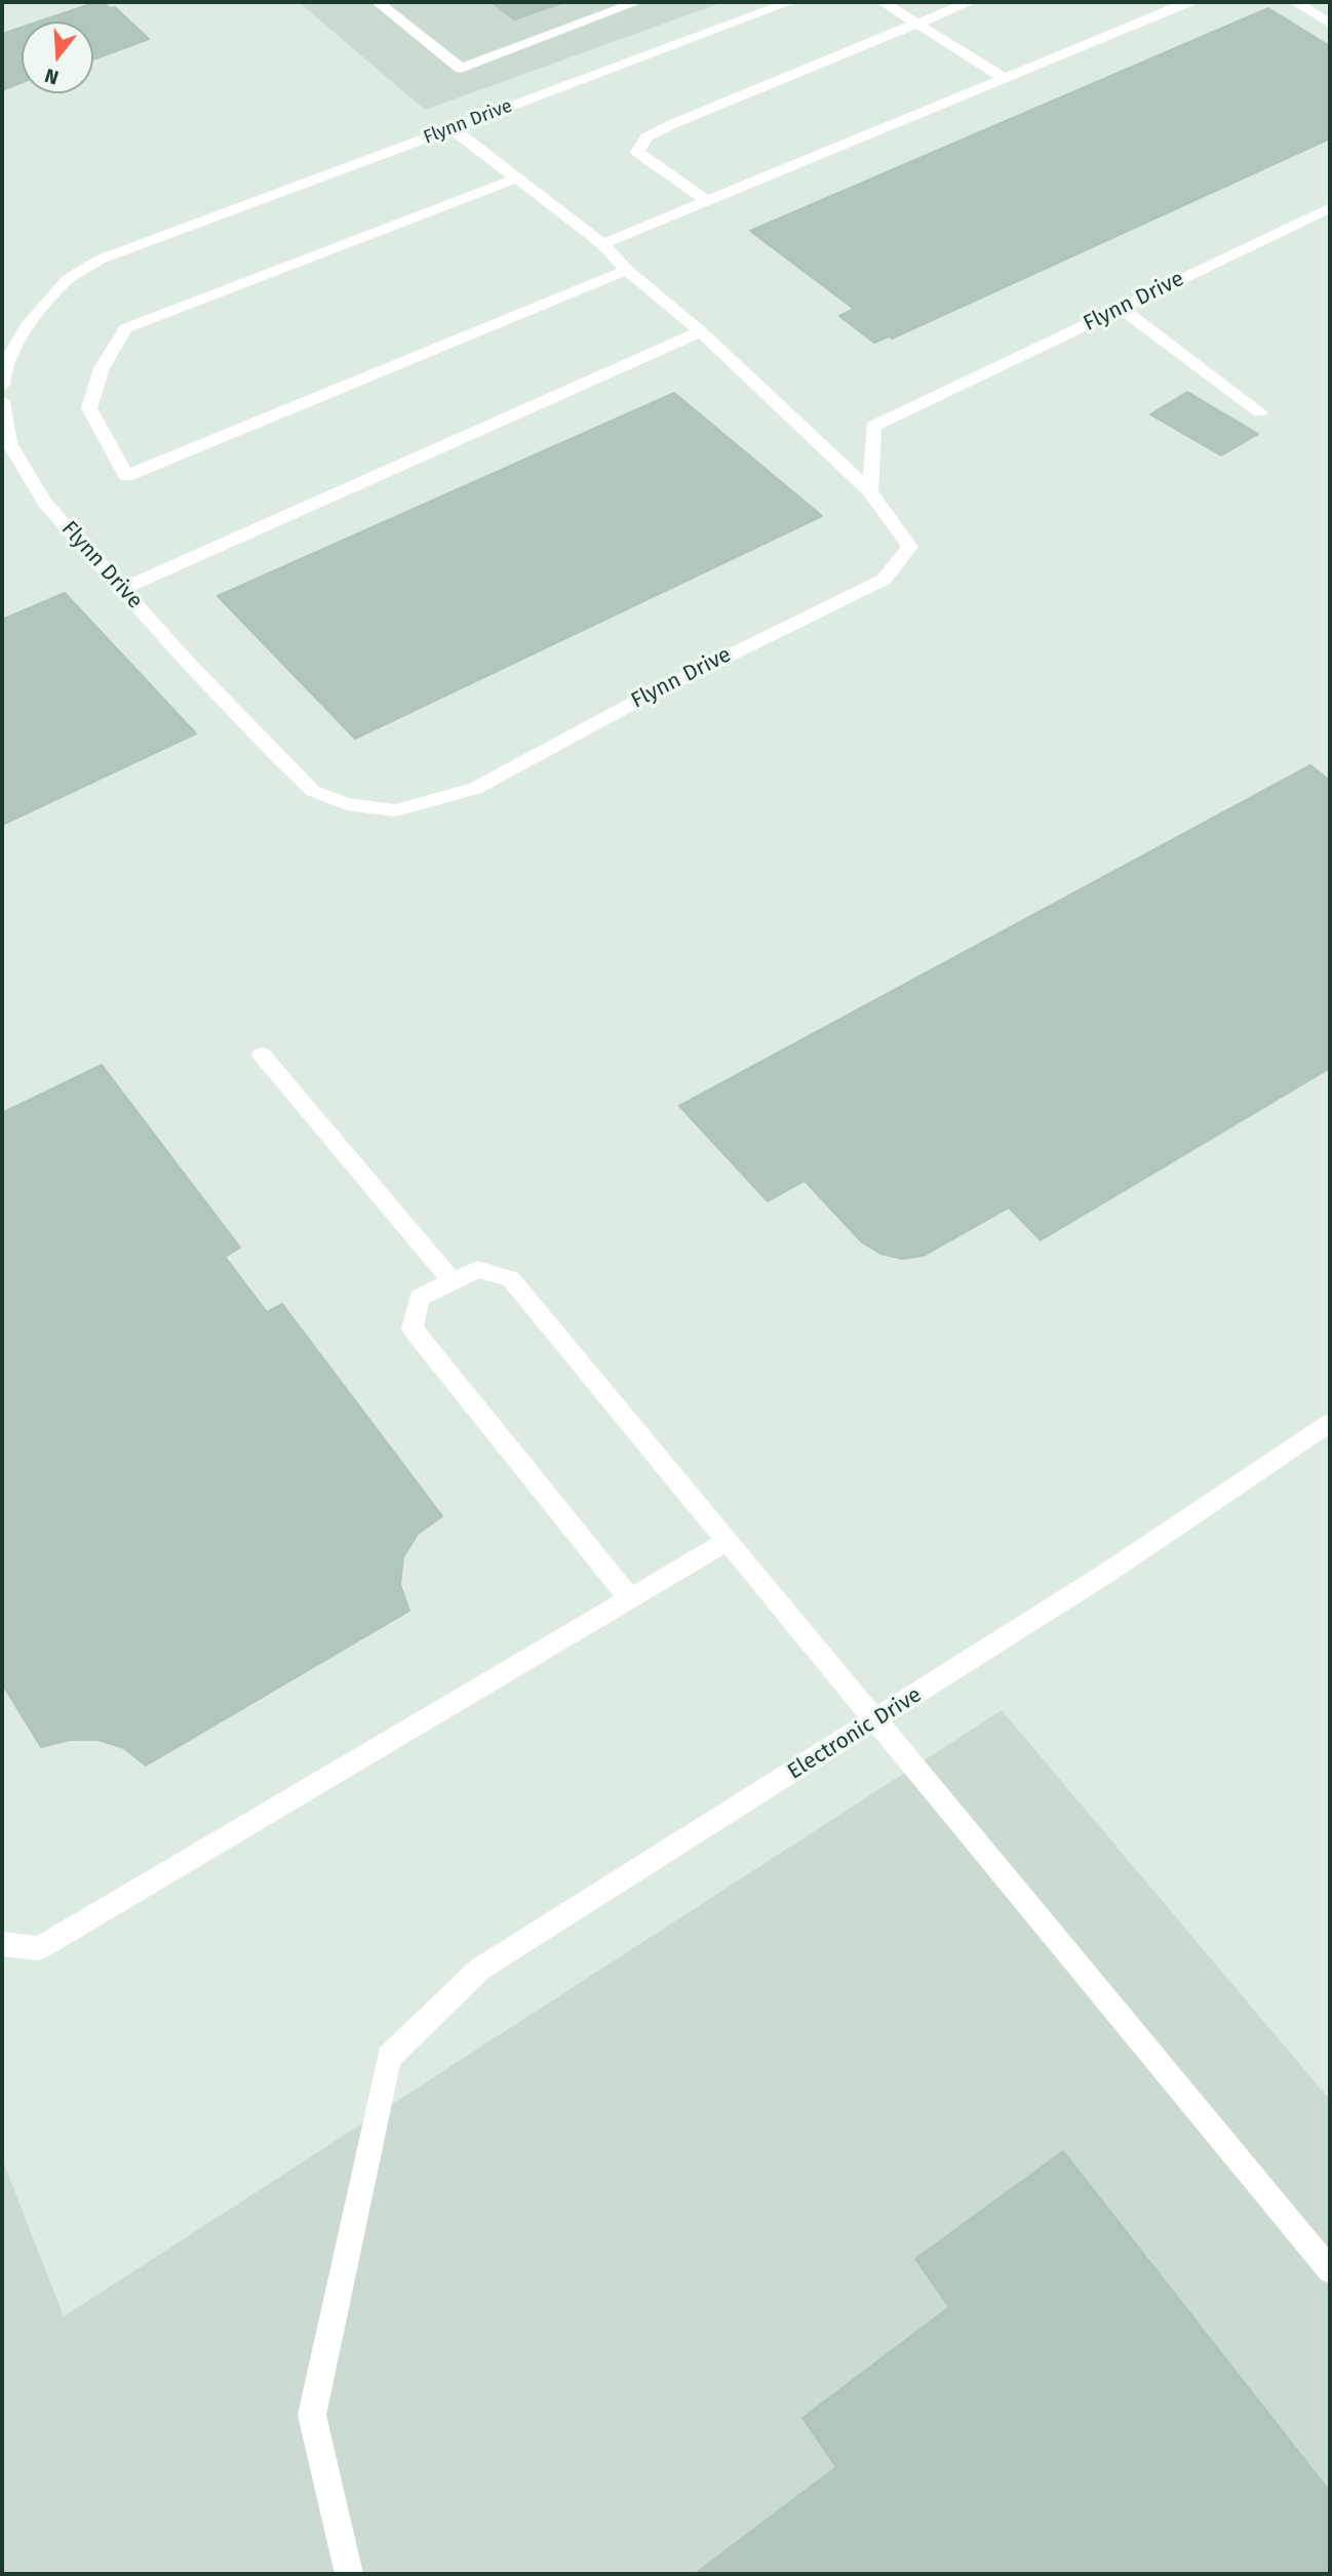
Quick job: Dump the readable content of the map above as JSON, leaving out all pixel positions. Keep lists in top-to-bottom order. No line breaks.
{"streets":{"street":["Flynn Drive","Electronic Drive"]},"north":"bottom"}
